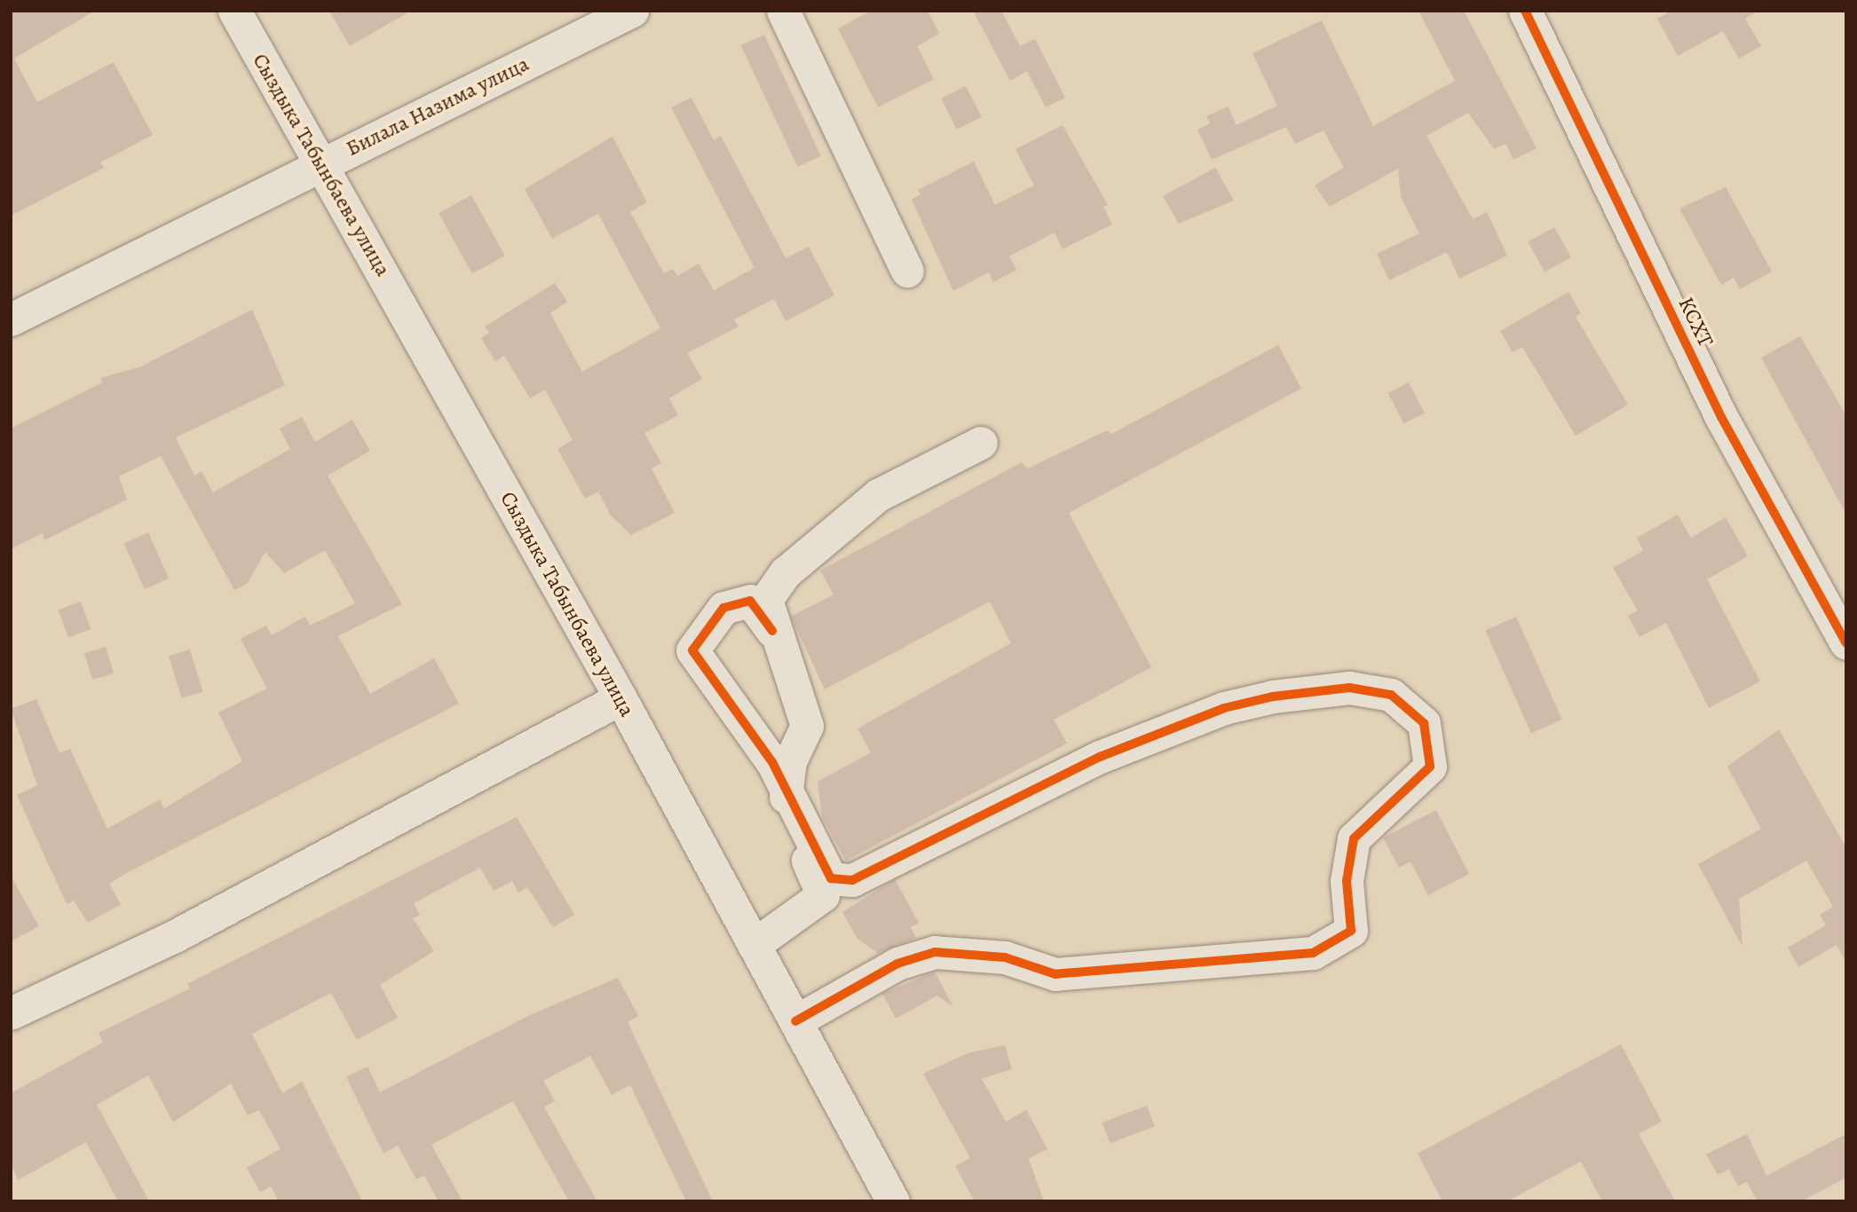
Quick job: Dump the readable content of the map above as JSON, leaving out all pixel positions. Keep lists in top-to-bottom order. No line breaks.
{"streets":{"street":["Билала Назима улица","Сыздыка Табынбаева улица","КСХТ"]},"crossings":[["Билала Назима улица","Сыздыка Табынбаева улица"]]}
